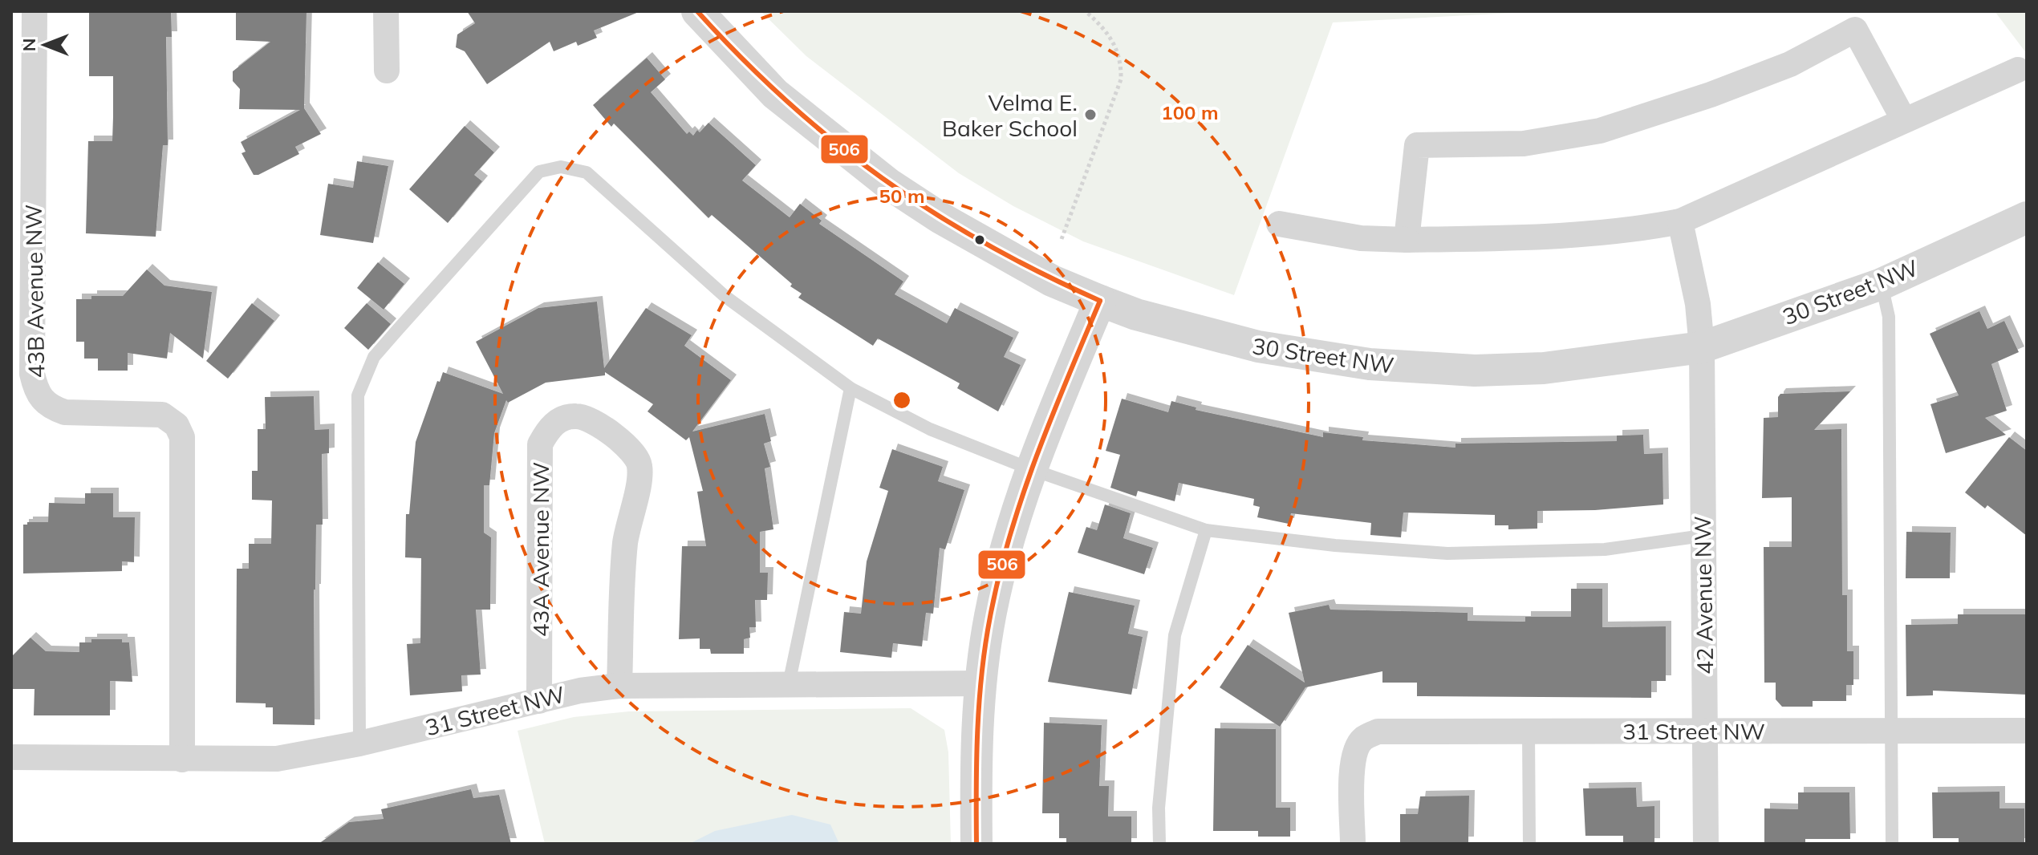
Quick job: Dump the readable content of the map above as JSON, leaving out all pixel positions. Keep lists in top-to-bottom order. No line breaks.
{"streets":{"street":["43B Avenue NW","30 Street NW","43A Avenue NW","42 Avenue NW","31 Street NW"]},"crossings":[["43B Avenue NW","31 Street NW"],["30 Street NW","42 Avenue NW"],["43A Avenue NW","31 Street NW"],["42 Avenue NW","31 Street NW"]],"places":["Velma E. Baker School"],"lines":["transit line 506"],"north":"left","rings":["100 m","50 m"]}
